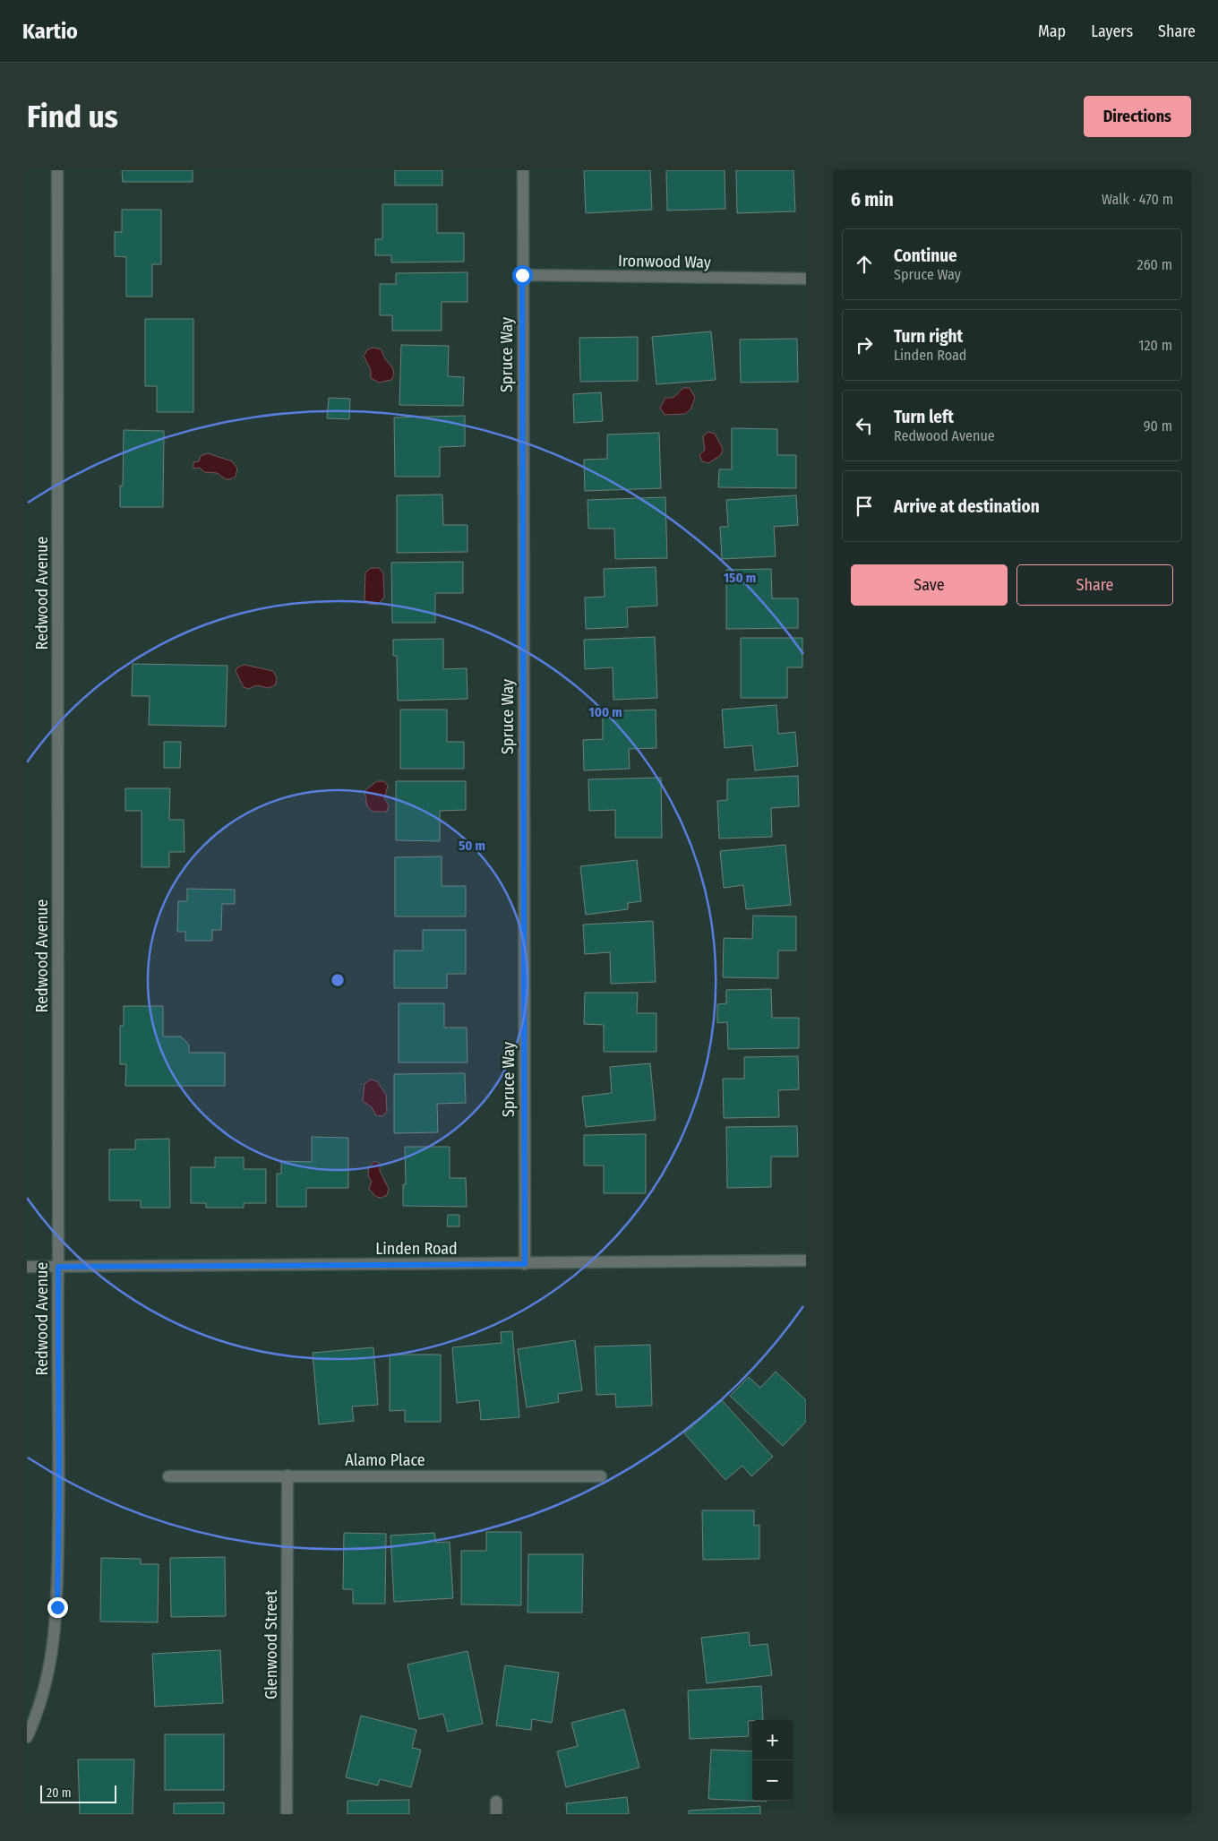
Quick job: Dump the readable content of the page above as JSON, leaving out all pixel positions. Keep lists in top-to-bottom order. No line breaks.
{"streets":{"street":["Ironwood Way","Spruce Way","Redwood Avenue","Linden Road","Alamo Place","Glenwood Street"]},"crossings":[["Ironwood Way","Spruce Way"],["Spruce Way","Linden Road"],["Redwood Avenue","Linden Road"],["Alamo Place","Glenwood Street"]],"scale_bar":"20 m","page":{"header":"Kartio","nav":["Map","Layers","Share"],"buttons":["Directions",["Save","Share"]],"title":"Find us","heading":["6 min","Walk · 470 m"],"list":[["Continue","Spruce Way","260 m"],["Turn right","Linden Road","120 m"],["Turn left","Redwood Avenue","90 m"],"Arrive at destination"],"map_buttons":["+","−"],"scale":"20 m"},"rings":["150 m","100 m","50 m"]}
